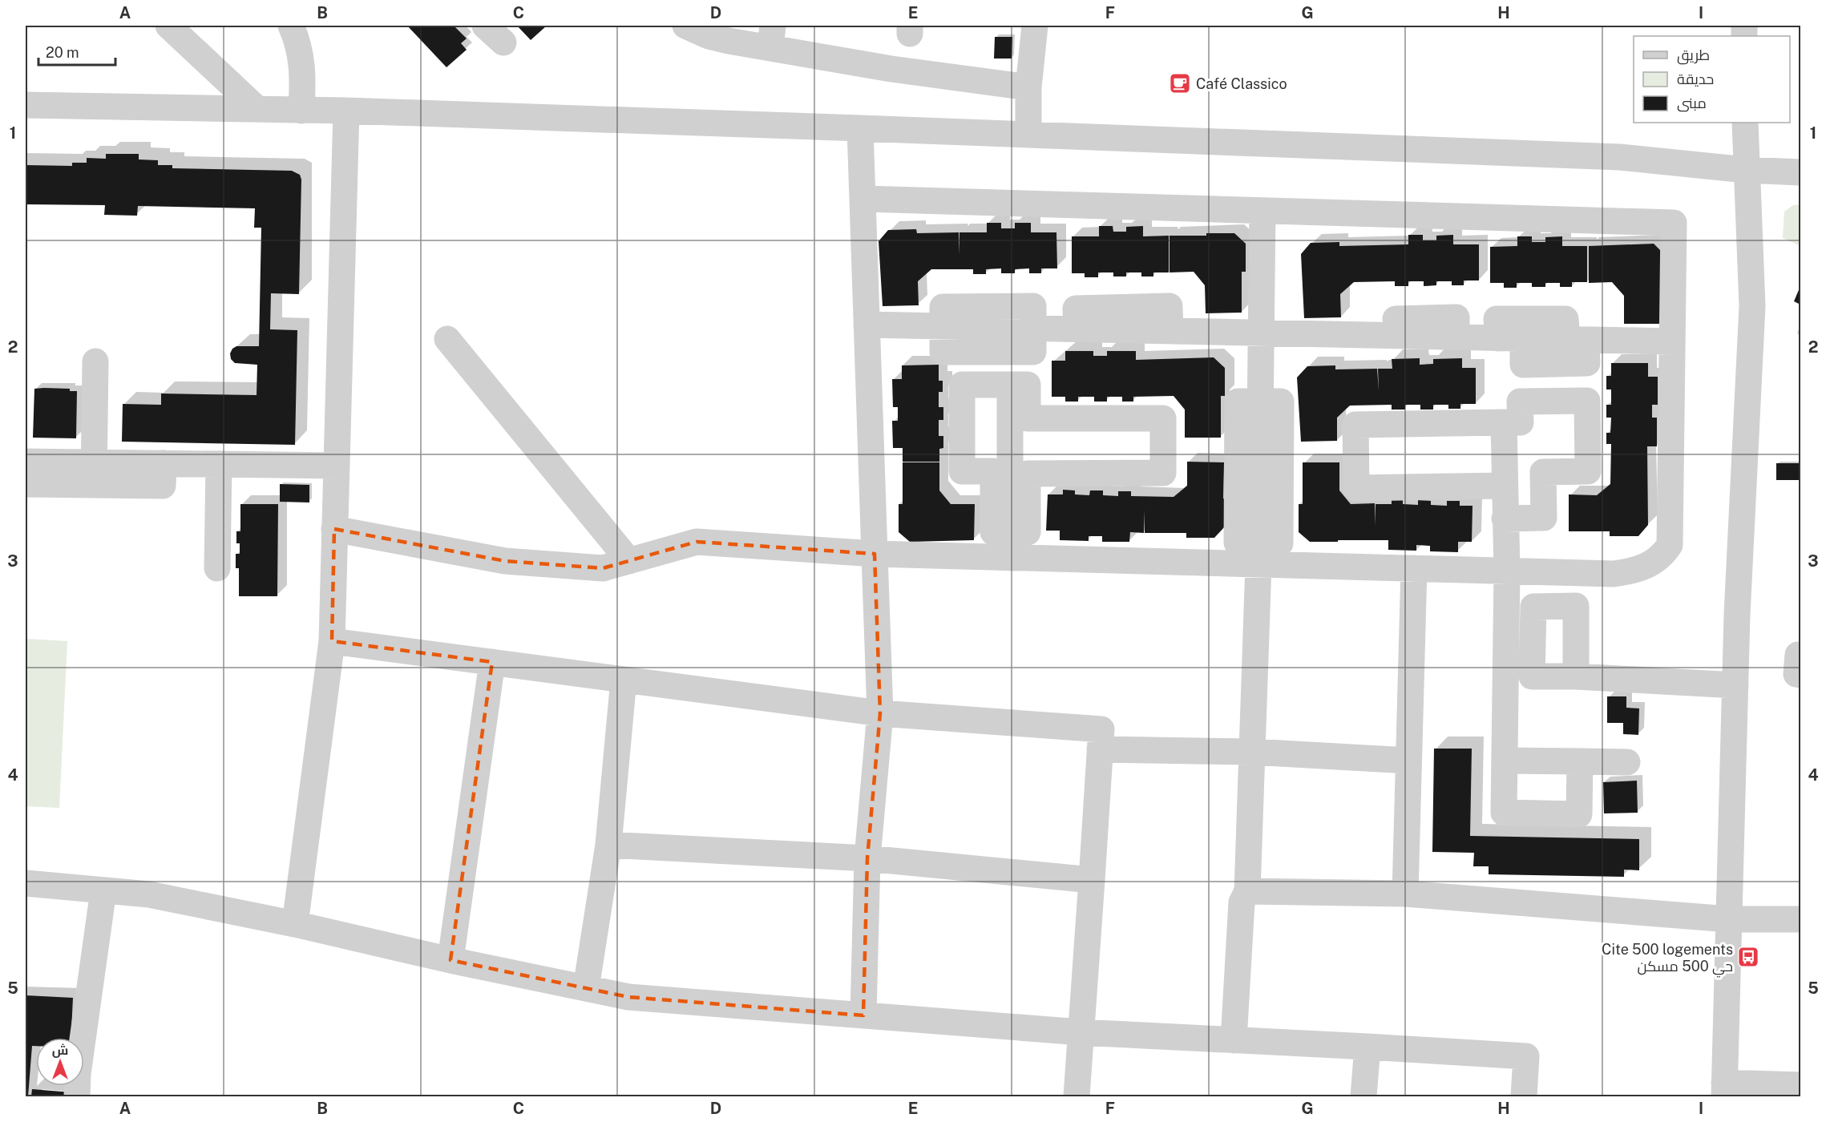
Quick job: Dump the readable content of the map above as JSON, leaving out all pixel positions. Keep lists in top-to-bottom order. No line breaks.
{"places":{"cafe":["Café Classico"],"bus stop":["Cite 500 logements حي 500 مسكن"]},"legend":["طريق","حديقة","مبنى"],"scale_bar":"20 m","north":"top","grid":{"columns":["A","B","C","D","E","F","G","H","I"],"rows":["1","2","3","4","5"]}}
